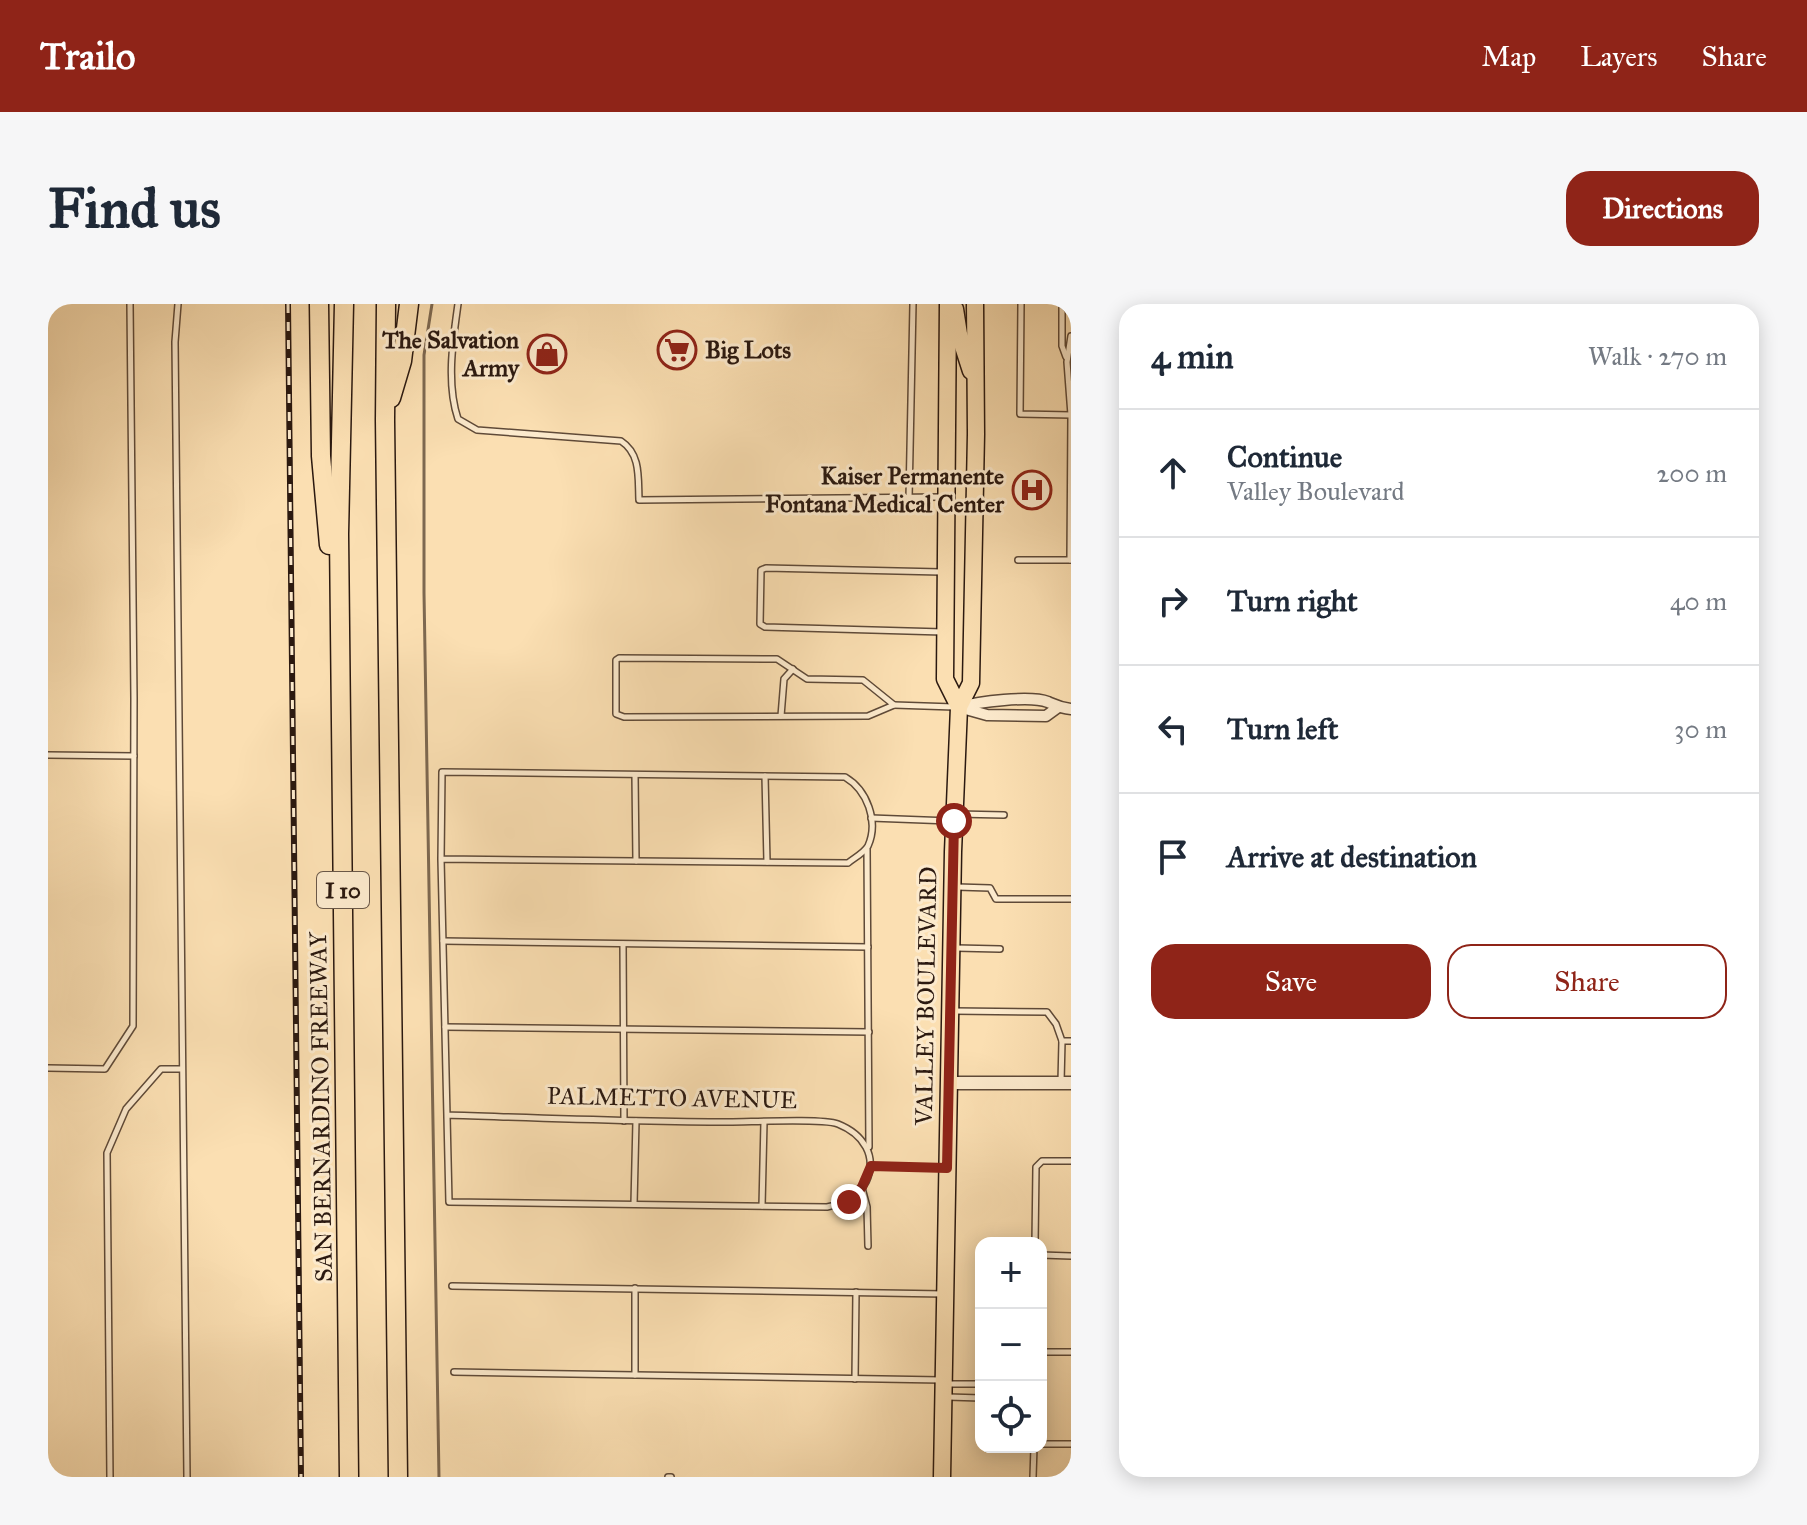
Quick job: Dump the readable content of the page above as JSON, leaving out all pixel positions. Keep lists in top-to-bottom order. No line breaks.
{"streets":{"highway":["I 10","SAN BERNARDINO FREEWAY"],"main road":["VALLEY BOULEVARD"],"lane":["PALMETTO AVENUE"]},"places":{"supermarket":["Big Lots"],"shop":["The Salvation Army"],"hospital":["Kaiser Permanente Fontana Medical Center"]},"page":{"header":"Trailo","nav":["Map","Layers","Share"],"buttons":["Directions",["Save","Share"]],"title":"Find us","heading":["4 min","Walk · 270 m"],"list":[["Continue","Valley Boulevard","200 m"],["Turn right","40 m"],["Turn left","30 m"],"Arrive at destination"],"map_buttons":["+","−"]}}
